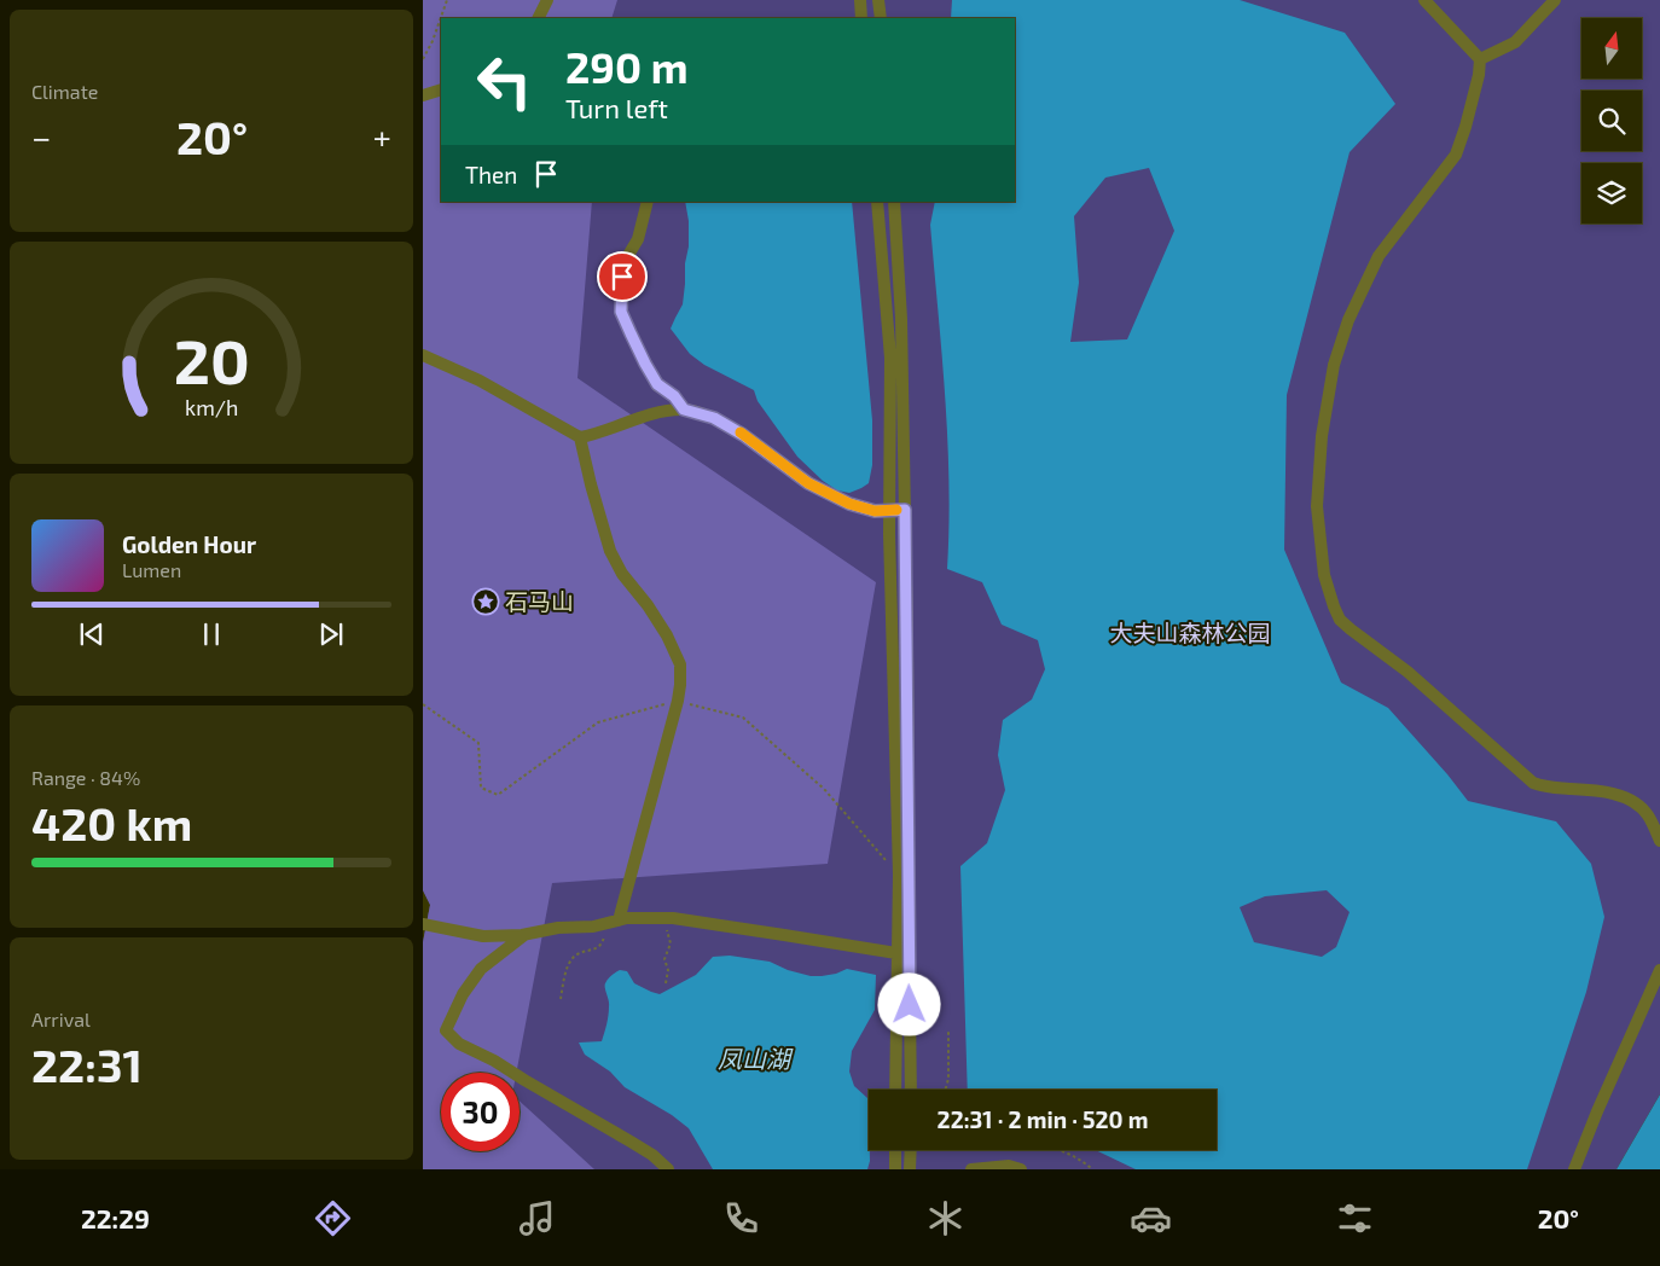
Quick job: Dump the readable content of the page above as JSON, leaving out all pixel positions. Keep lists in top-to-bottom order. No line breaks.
{"water":["凤山湖"],"parks":["大夫山森林公园"],"places":{"place":["石马山"]},"north":"top","page":{"tile":["Climate",["Range · 84%","420 km"],["Arrival","22:31"]],"turn":["290 m","Turn left"],"heat":["−","20°","+"],"then":"Then","song":["Golden Hour","Lumen"],"limit":"30","trip":"22:31 · 2 min · 520 m","tabs":["22:29","20°"],"gauge":["20","km/h"]}}
